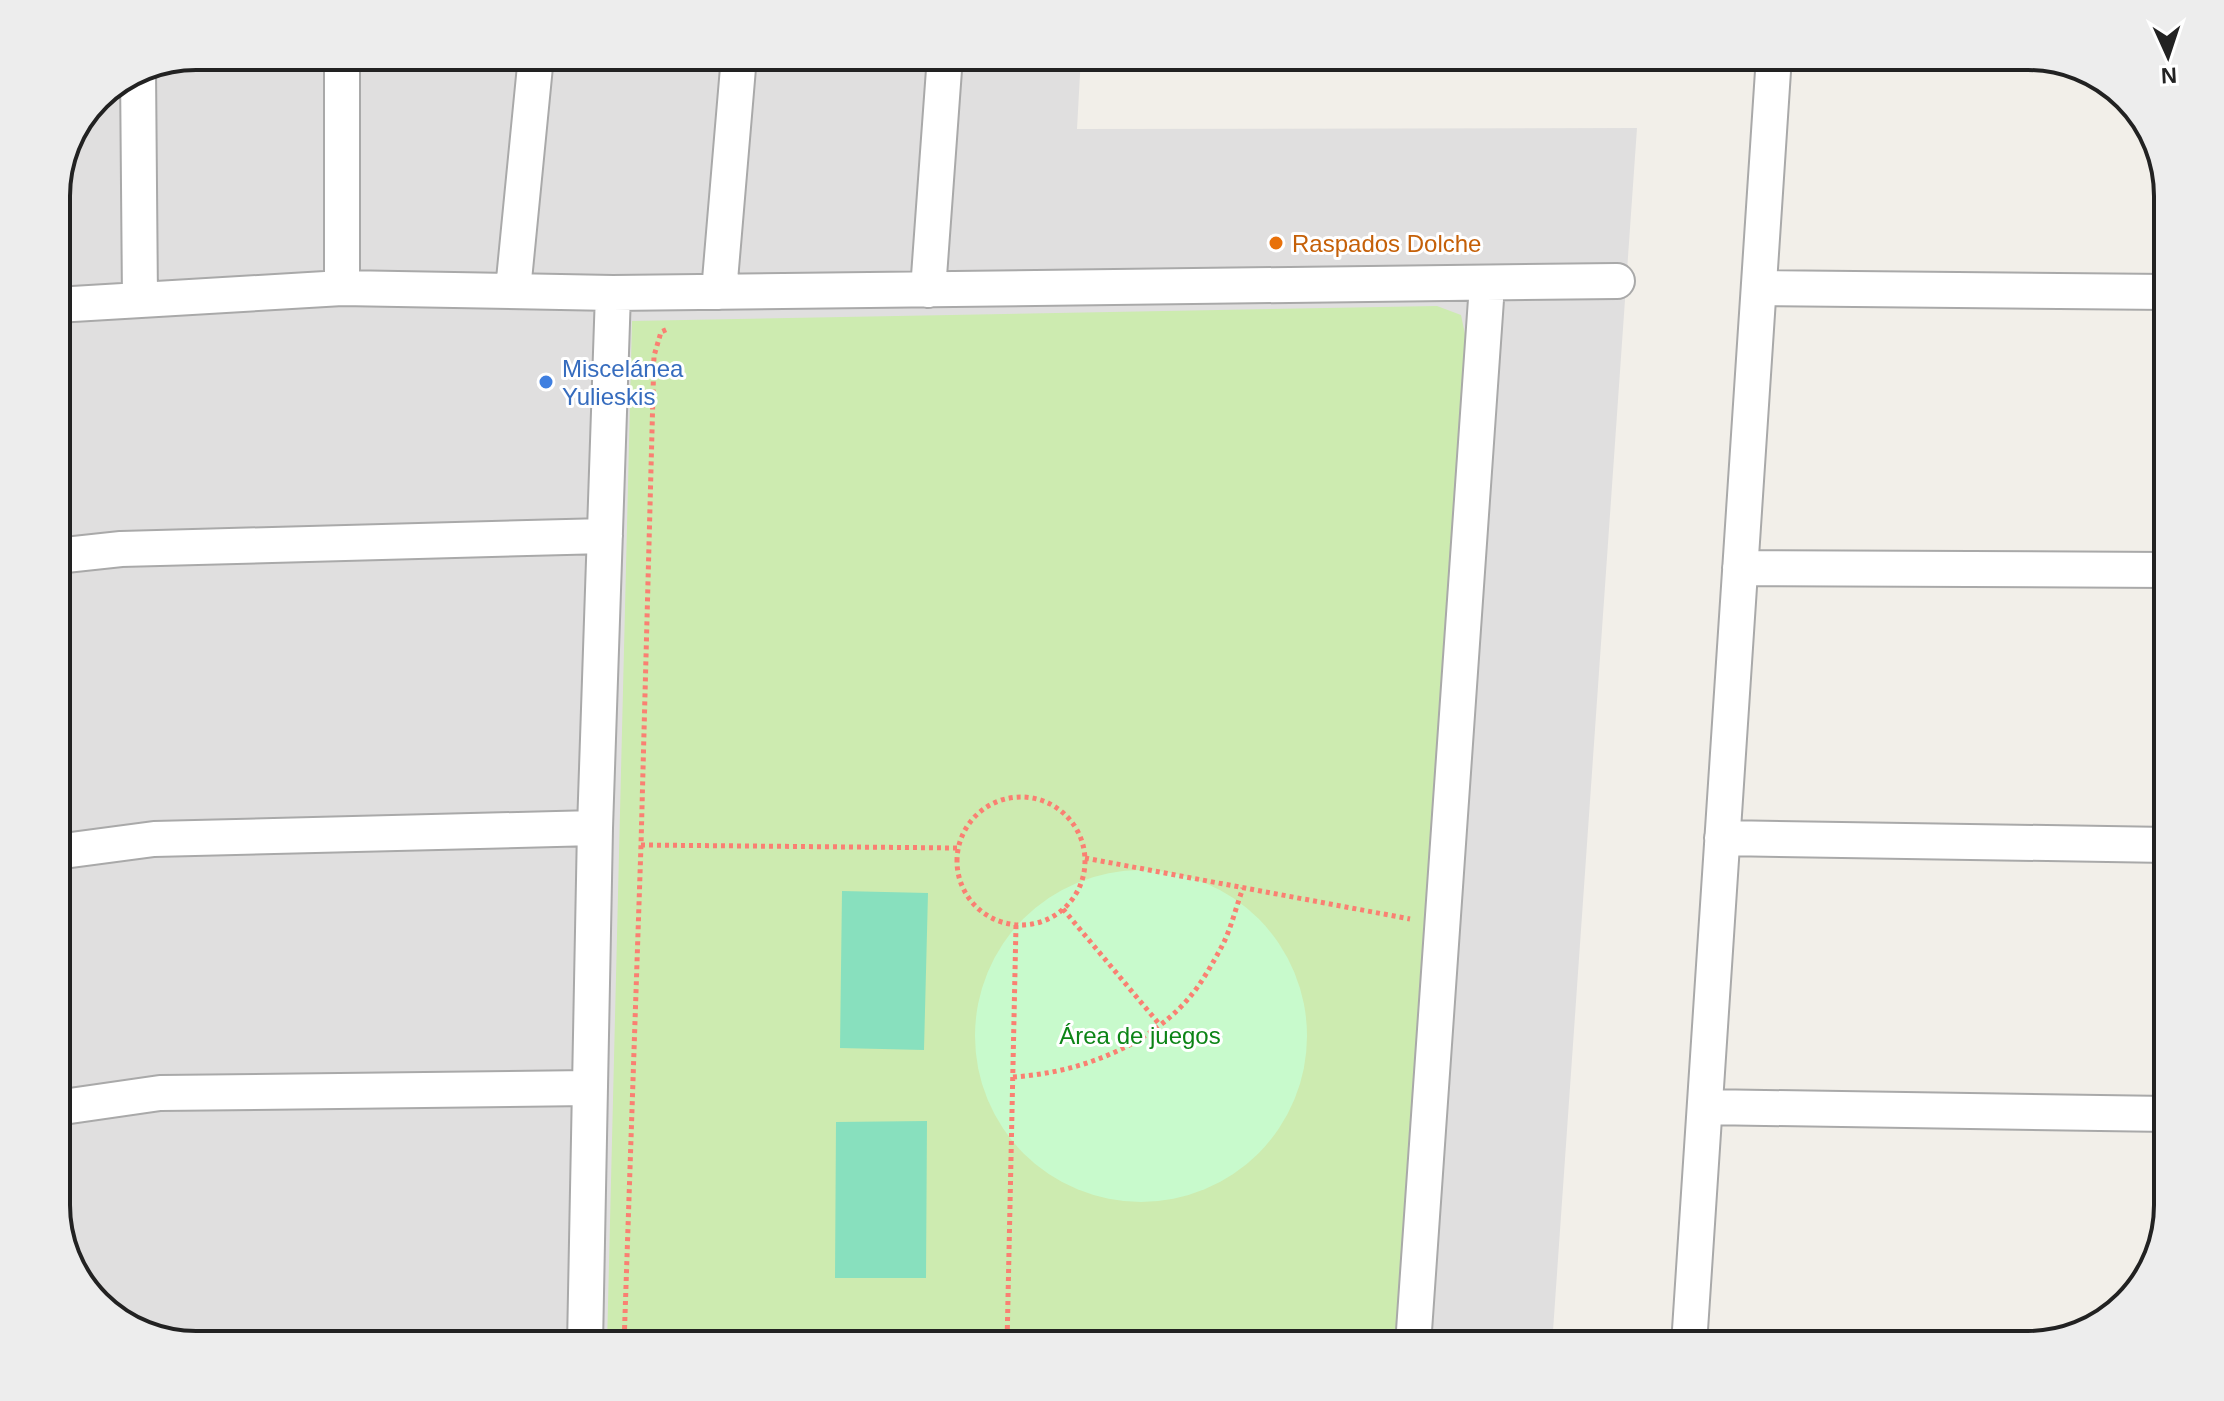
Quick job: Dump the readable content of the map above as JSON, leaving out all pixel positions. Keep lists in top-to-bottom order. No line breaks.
{"parks":["Área de juegos"],"places":["Raspados Dolche","Miscelánea Yulieskis"],"north":"bottom"}
